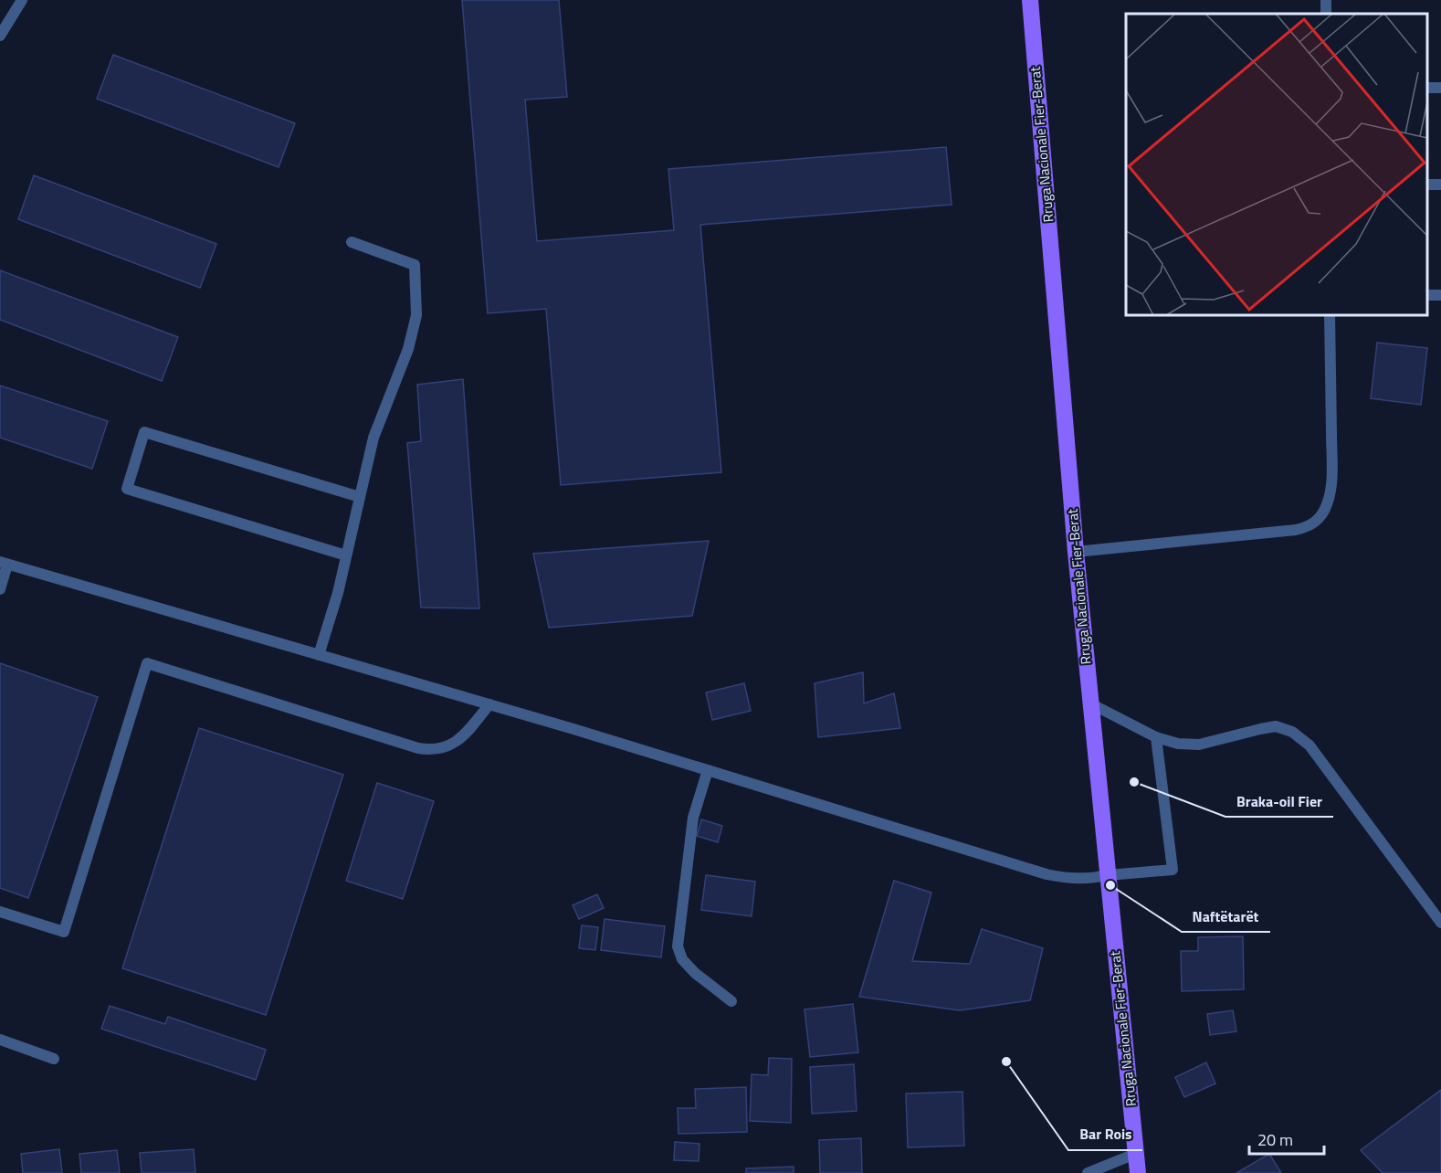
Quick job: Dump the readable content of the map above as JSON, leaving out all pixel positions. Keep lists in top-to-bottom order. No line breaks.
{"streets":{"main road":["Rruga Nacionale Fier-Berat"]},"places":["Braka-oil Fier","Naftëtarët","Bar Rois"],"scale_bar":"20 m"}
